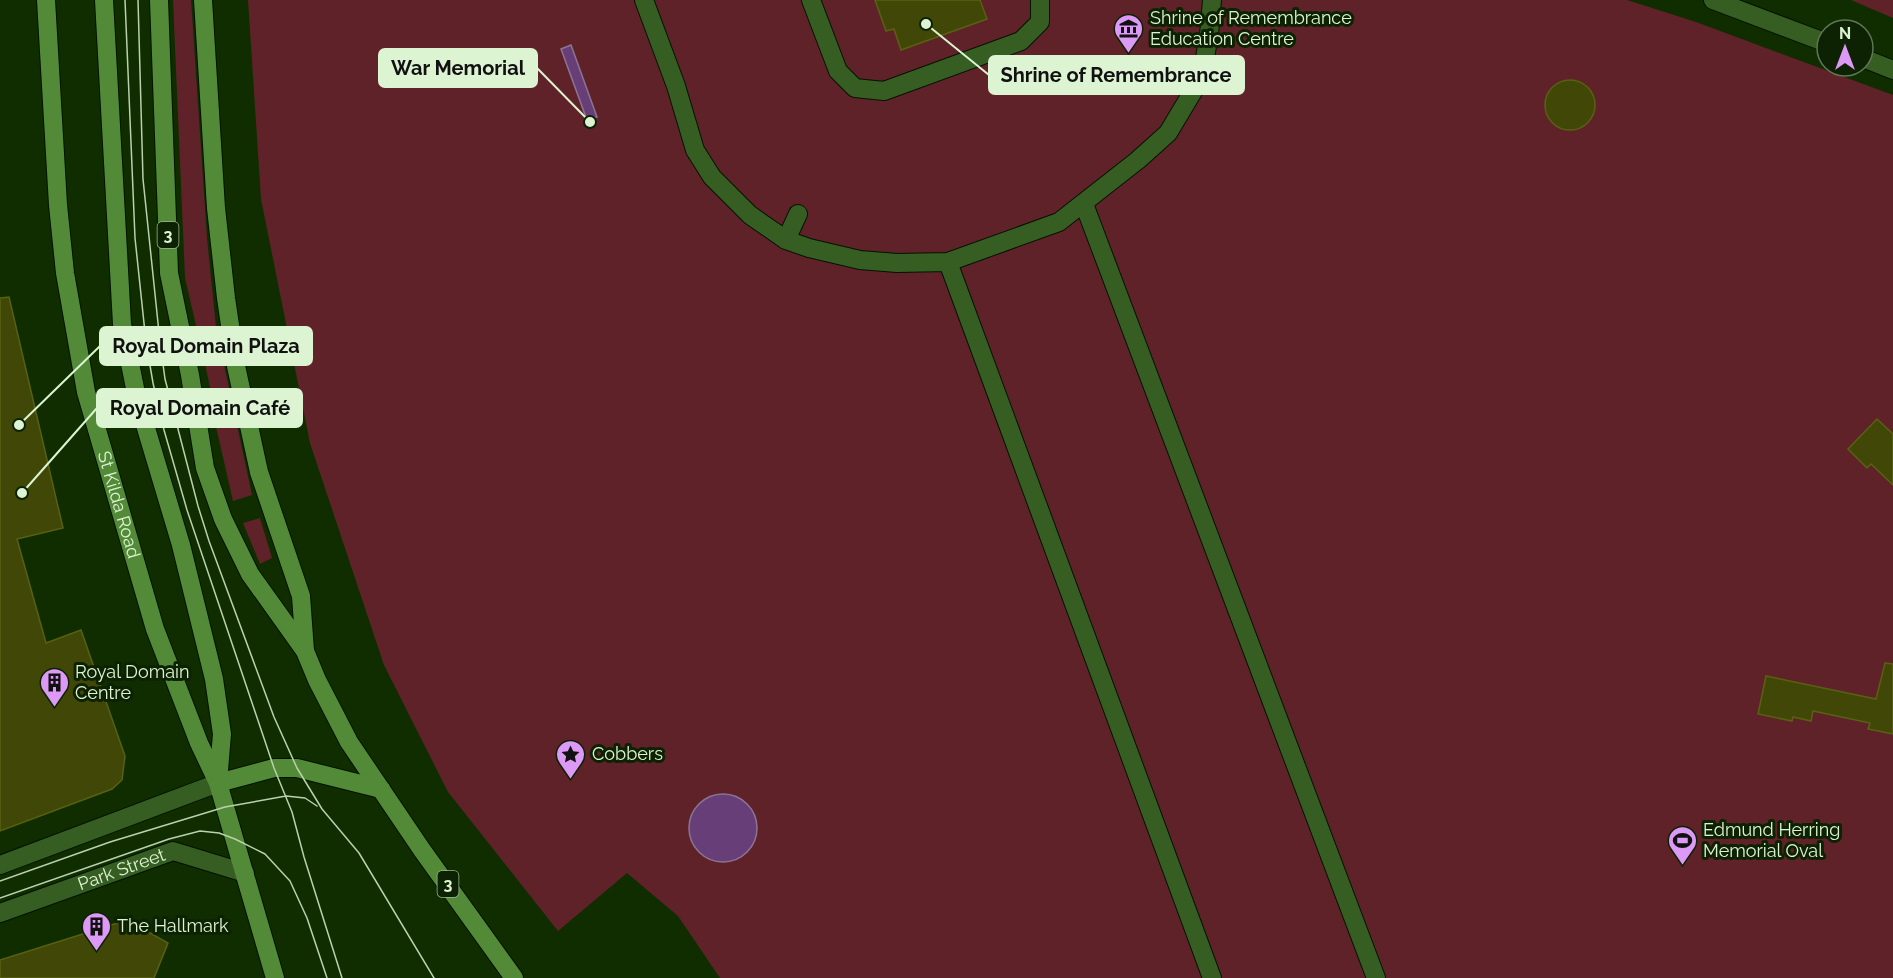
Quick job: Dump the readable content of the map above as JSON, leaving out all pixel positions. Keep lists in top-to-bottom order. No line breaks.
{"streets":{"main road":["3","St Kilda Road"],"street":["Park Street"]},"crossings":[["St Kilda Road","Park Street"]],"places":{"other":["Shrine of Remembrance","War Memorial","Royal Domain Plaza","Royal Domain Café"],"museum":["Shrine of Remembrance Education Centre"],"building":["Royal Domain Centre","The Hallmark"],"place":["Cobbers"],"sports":["Edmund Herring Memorial Oval"]},"north":"top"}
